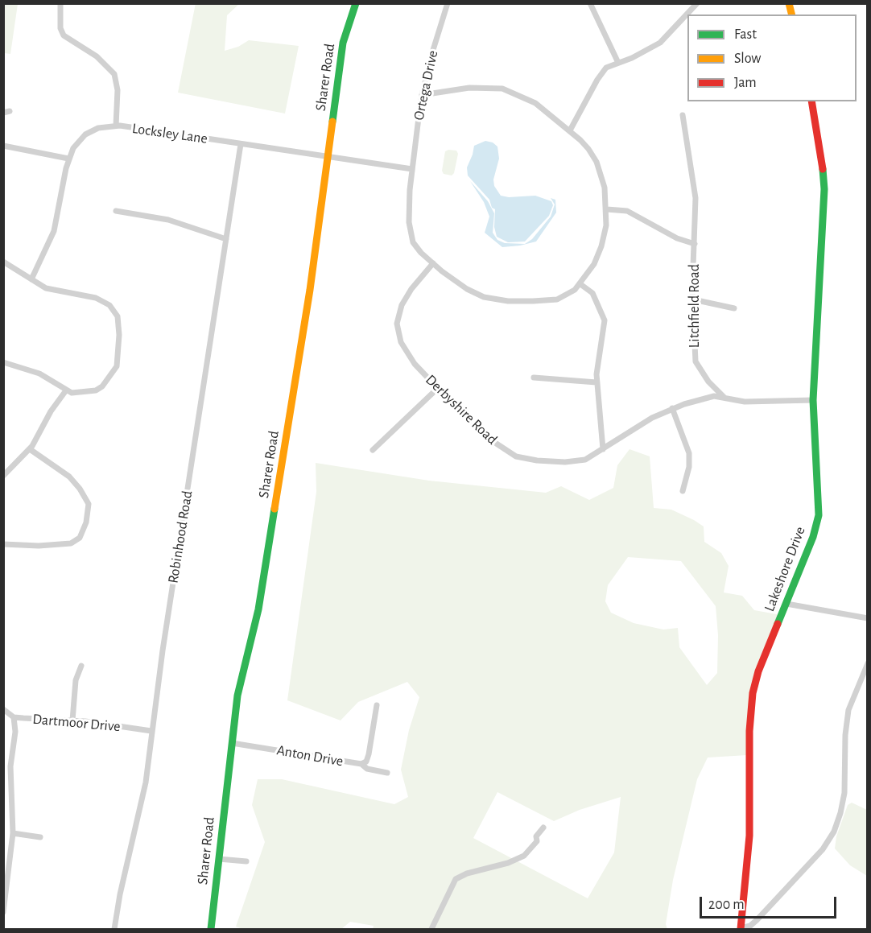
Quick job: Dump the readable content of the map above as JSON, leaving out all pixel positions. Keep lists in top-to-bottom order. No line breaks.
{"streets":{"street":["Sharer Road","Ortega Drive","Locksley Lane","Litchfield Road","Derbyshire Road","Robinhood Road","Lakeshore Drive","Dartmoor Drive","Anton Drive"]},"crossings":[["Sharer Road","Locksley Lane"],["Sharer Road","Anton Drive"],["Ortega Drive","Locksley Lane"],["Ortega Drive","Derbyshire Road"],["Locksley Lane","Robinhood Road"],["Litchfield Road","Derbyshire Road"],["Robinhood Road","Dartmoor Drive"]],"legend":["Fast","Slow","Jam"],"scale_bar":"200 m"}
